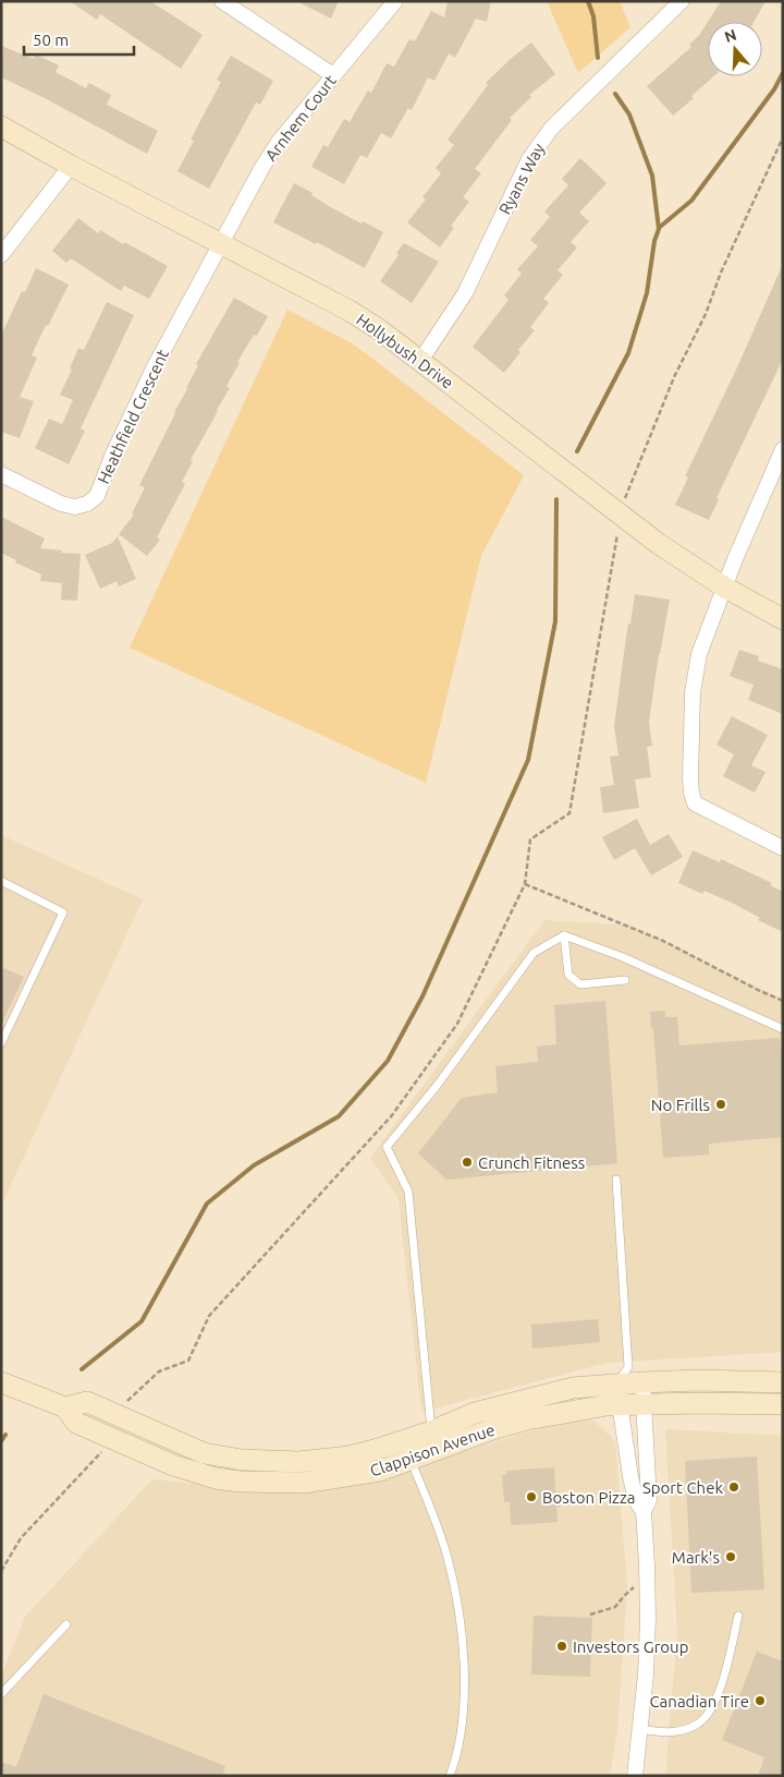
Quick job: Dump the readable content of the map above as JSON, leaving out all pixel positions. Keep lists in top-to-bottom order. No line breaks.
{"streets":{"main road":["Hollybush Drive","Clappison Avenue"],"street":["Arnhem Court","Ryans Way","Heathfield Crescent"]},"crossings":[["Arnhem Court","Hollybush Drive"],["Arnhem Court","Heathfield Crescent"],["Ryans Way","Hollybush Drive"],["Hollybush Drive","Heathfield Crescent"]],"places":["No Frills","Crunch Fitness","Sport Chek","Boston Pizza","Mark's","Investors Group","Canadian Tire"],"scale_bar":"50 m","north":"top"}
